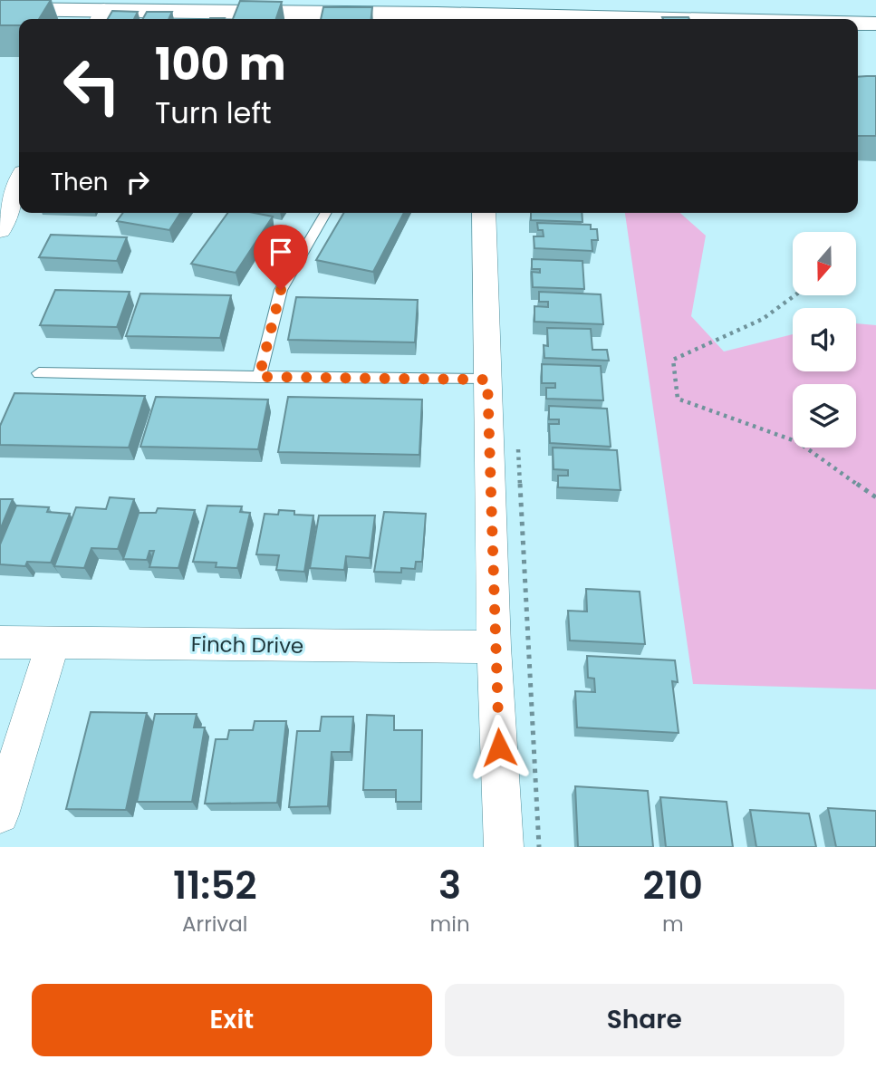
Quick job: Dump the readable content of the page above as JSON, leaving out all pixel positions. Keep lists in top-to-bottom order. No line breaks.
{"streets":{"street":["Finch Drive"]},"north":"bottom","page":{"turn":["100 m","Turn left"],"then":"Then","eta":["11:52","Arrival","3","min","210","m"],"buttons":["Exit","Share"]}}
